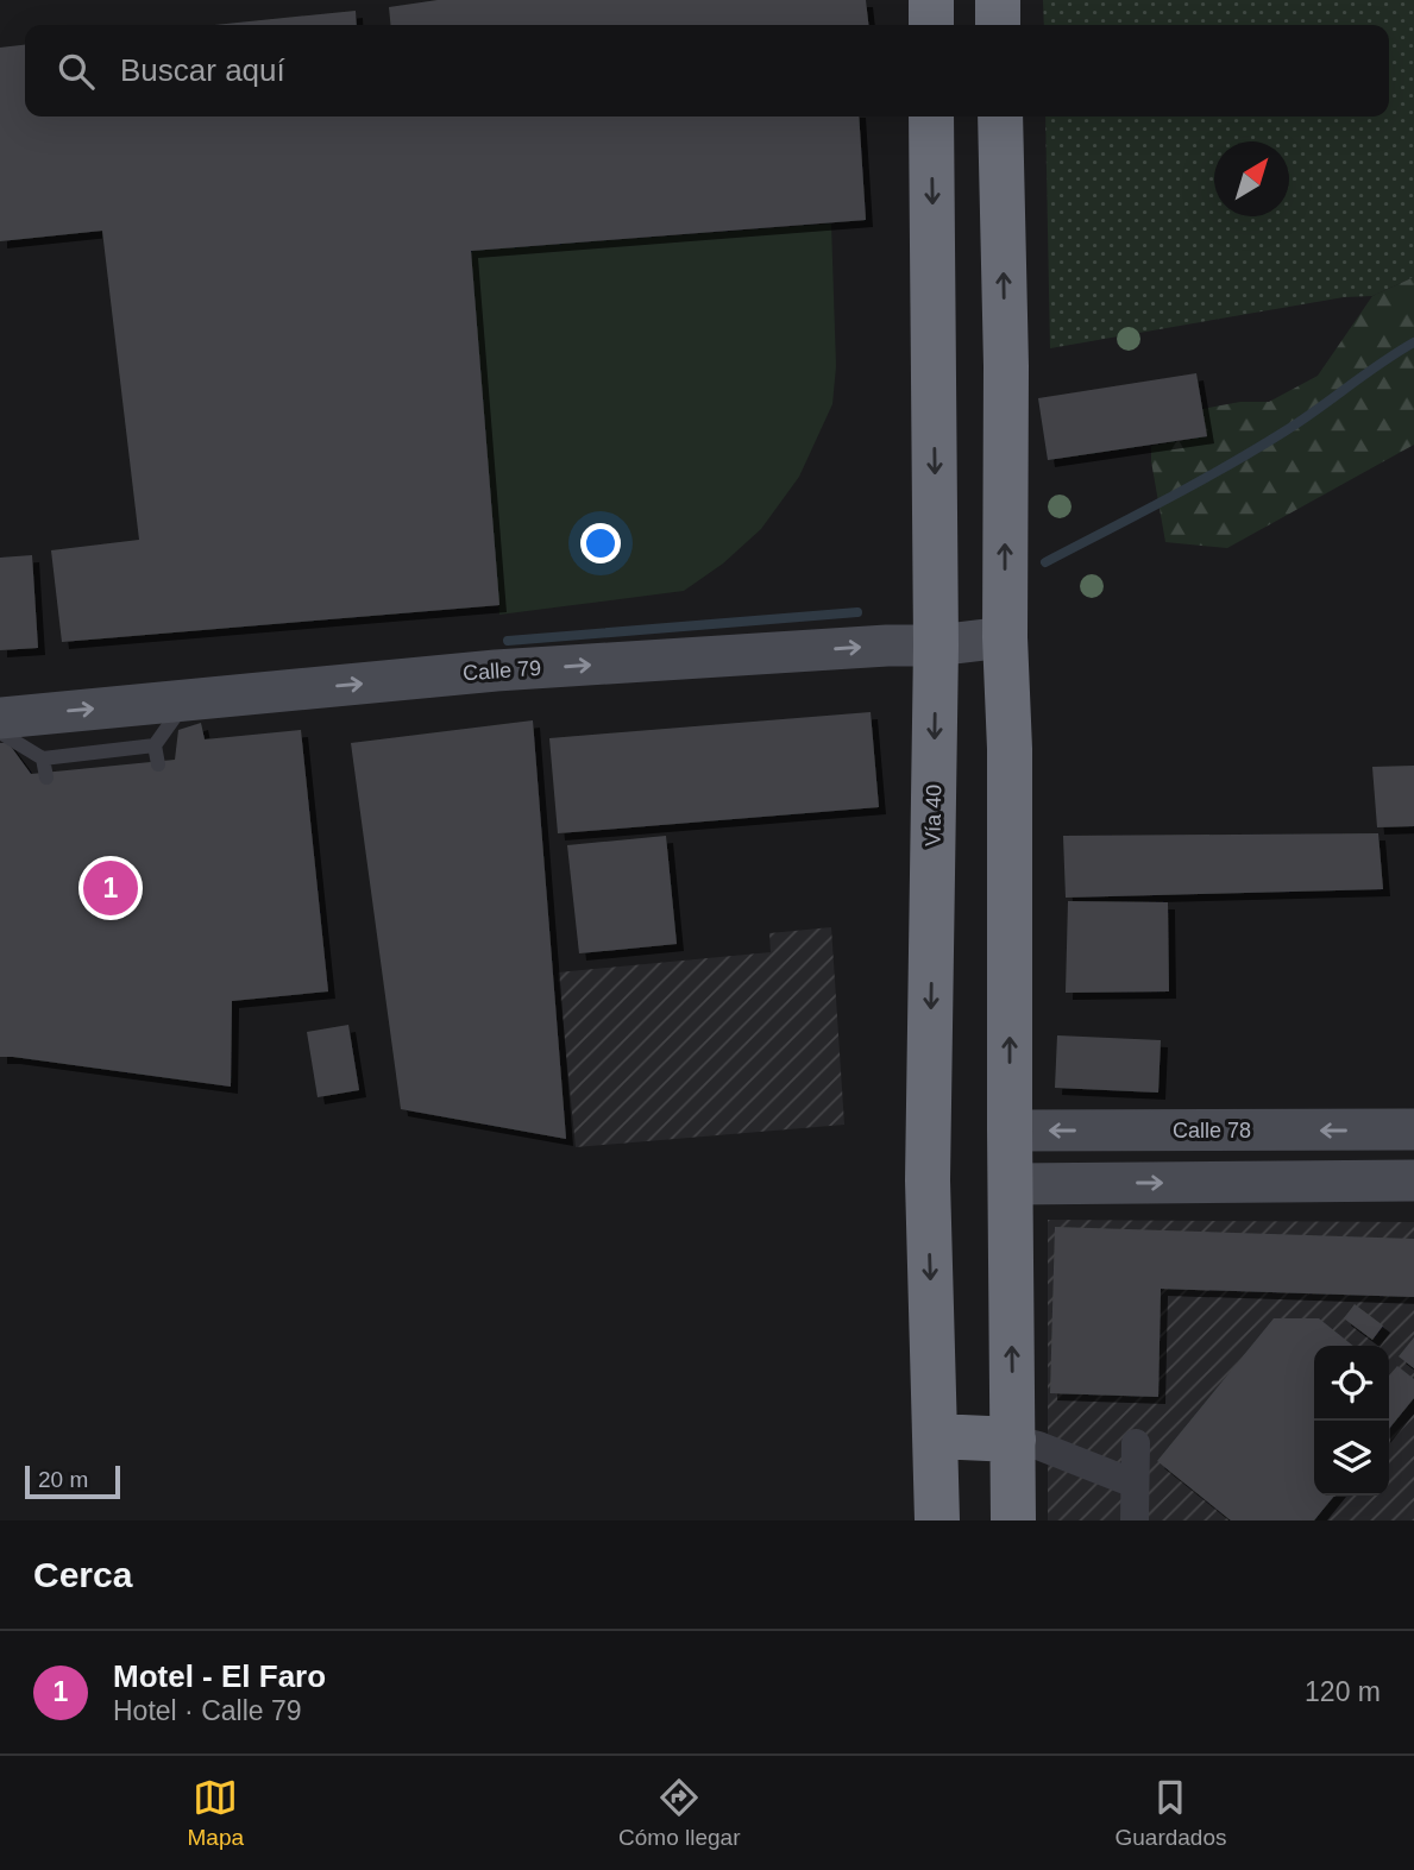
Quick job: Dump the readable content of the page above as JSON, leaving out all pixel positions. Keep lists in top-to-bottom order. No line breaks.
{"streets":{"highway":["Vía 40"],"street":["Calle 79","Calle 78"]},"crossings":[["Calle 79","Vía 40"]],"one_way":["Calle 79"],"scale_bar":"20 m","north":"top right","page":{"search":"Buscar aquí","pins":"1","scale":"20 m","heading":"Cerca","list":[{"mark":"1","name":"Motel - El Faro","note":"Hotel · Calle 79","value":"120 m"}],"nav":["Mapa","Cómo llegar","Guardados"]}}
